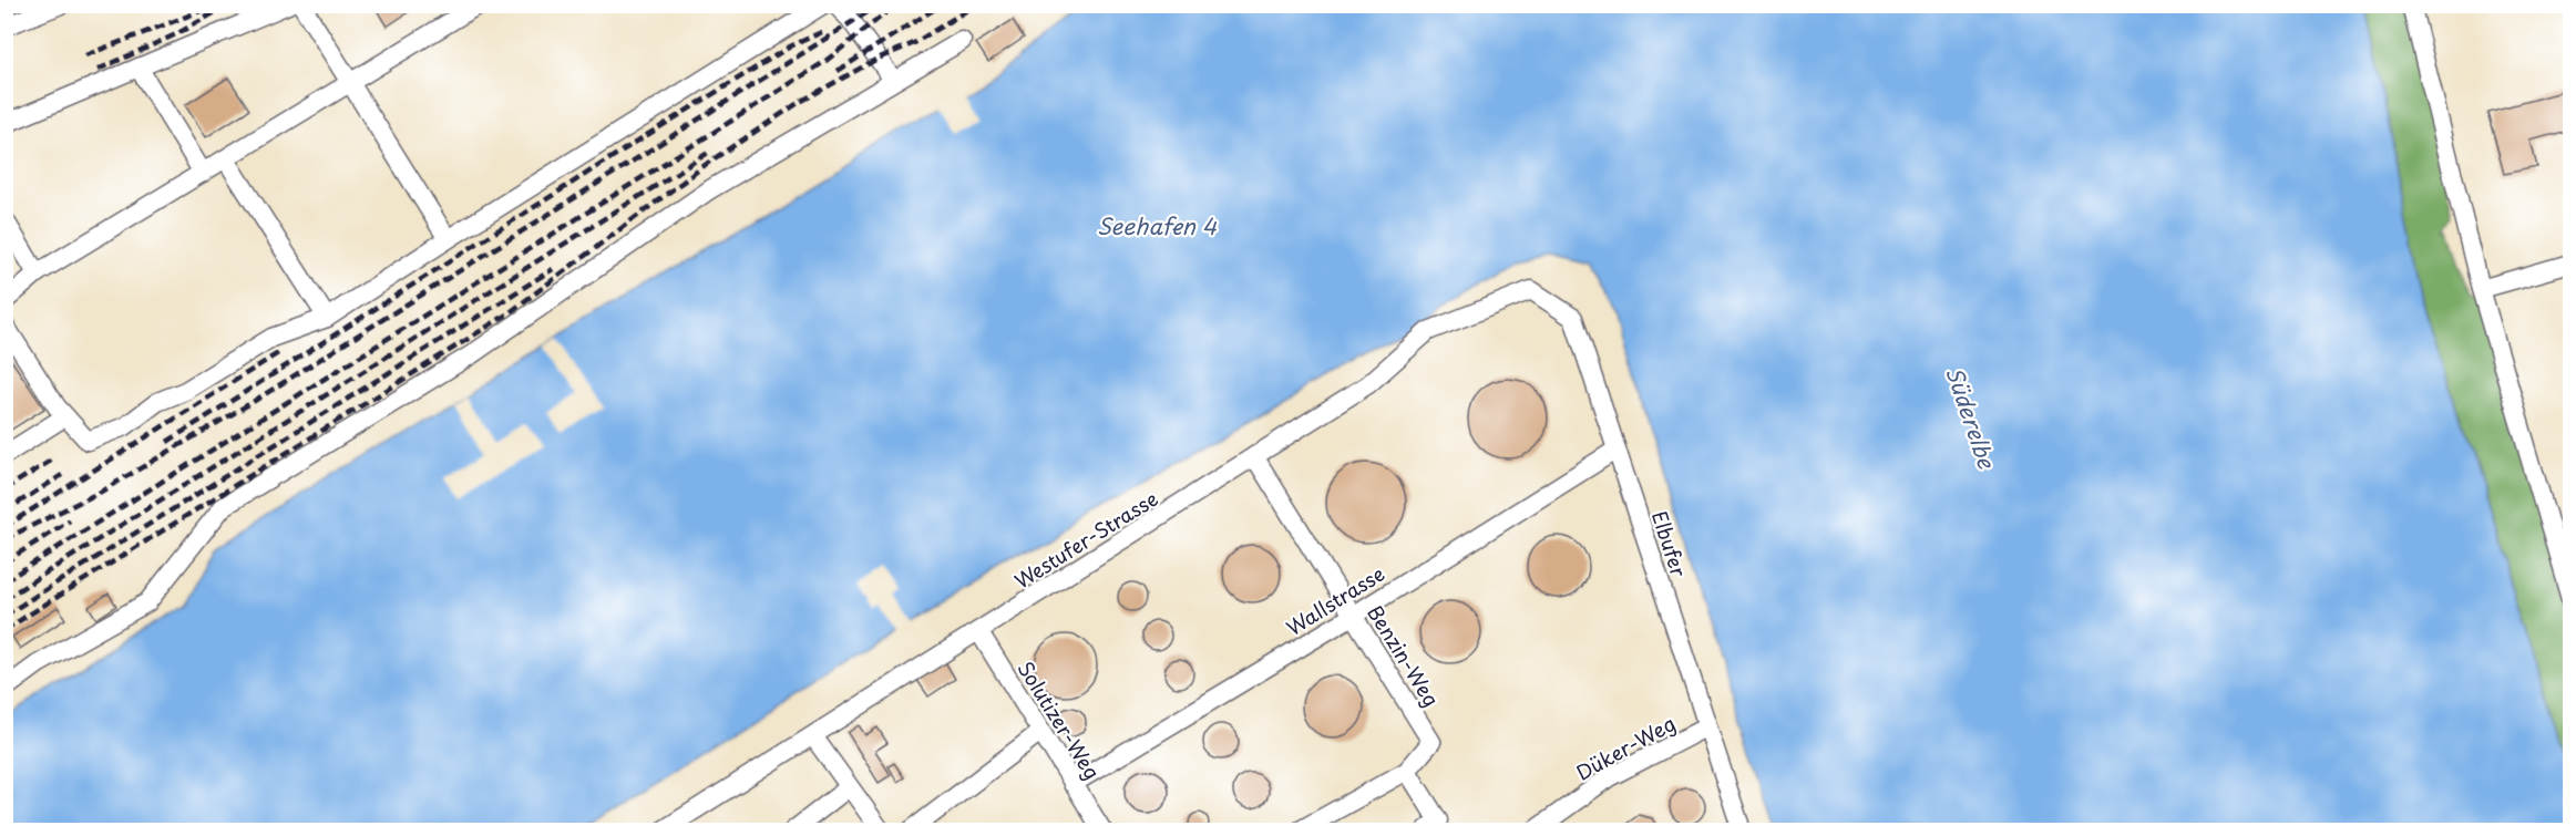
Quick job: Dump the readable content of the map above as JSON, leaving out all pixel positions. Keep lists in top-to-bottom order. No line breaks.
{"streets":{"lane":["Westufer-Strasse","Elbufer","Wallstrasse","Benzin-Weg","Solutizer-Weg","Düker-Weg"]},"crossings":[["Westufer-Strasse","Elbufer"],["Westufer-Strasse","Benzin-Weg"],["Westufer-Strasse","Solutizer-Weg"],["Elbufer","Wallstrasse"],["Elbufer","Düker-Weg"],["Wallstrasse","Benzin-Weg"],["Wallstrasse","Solutizer-Weg"]],"water":["Seehafen 4","Süderelbe"]}
